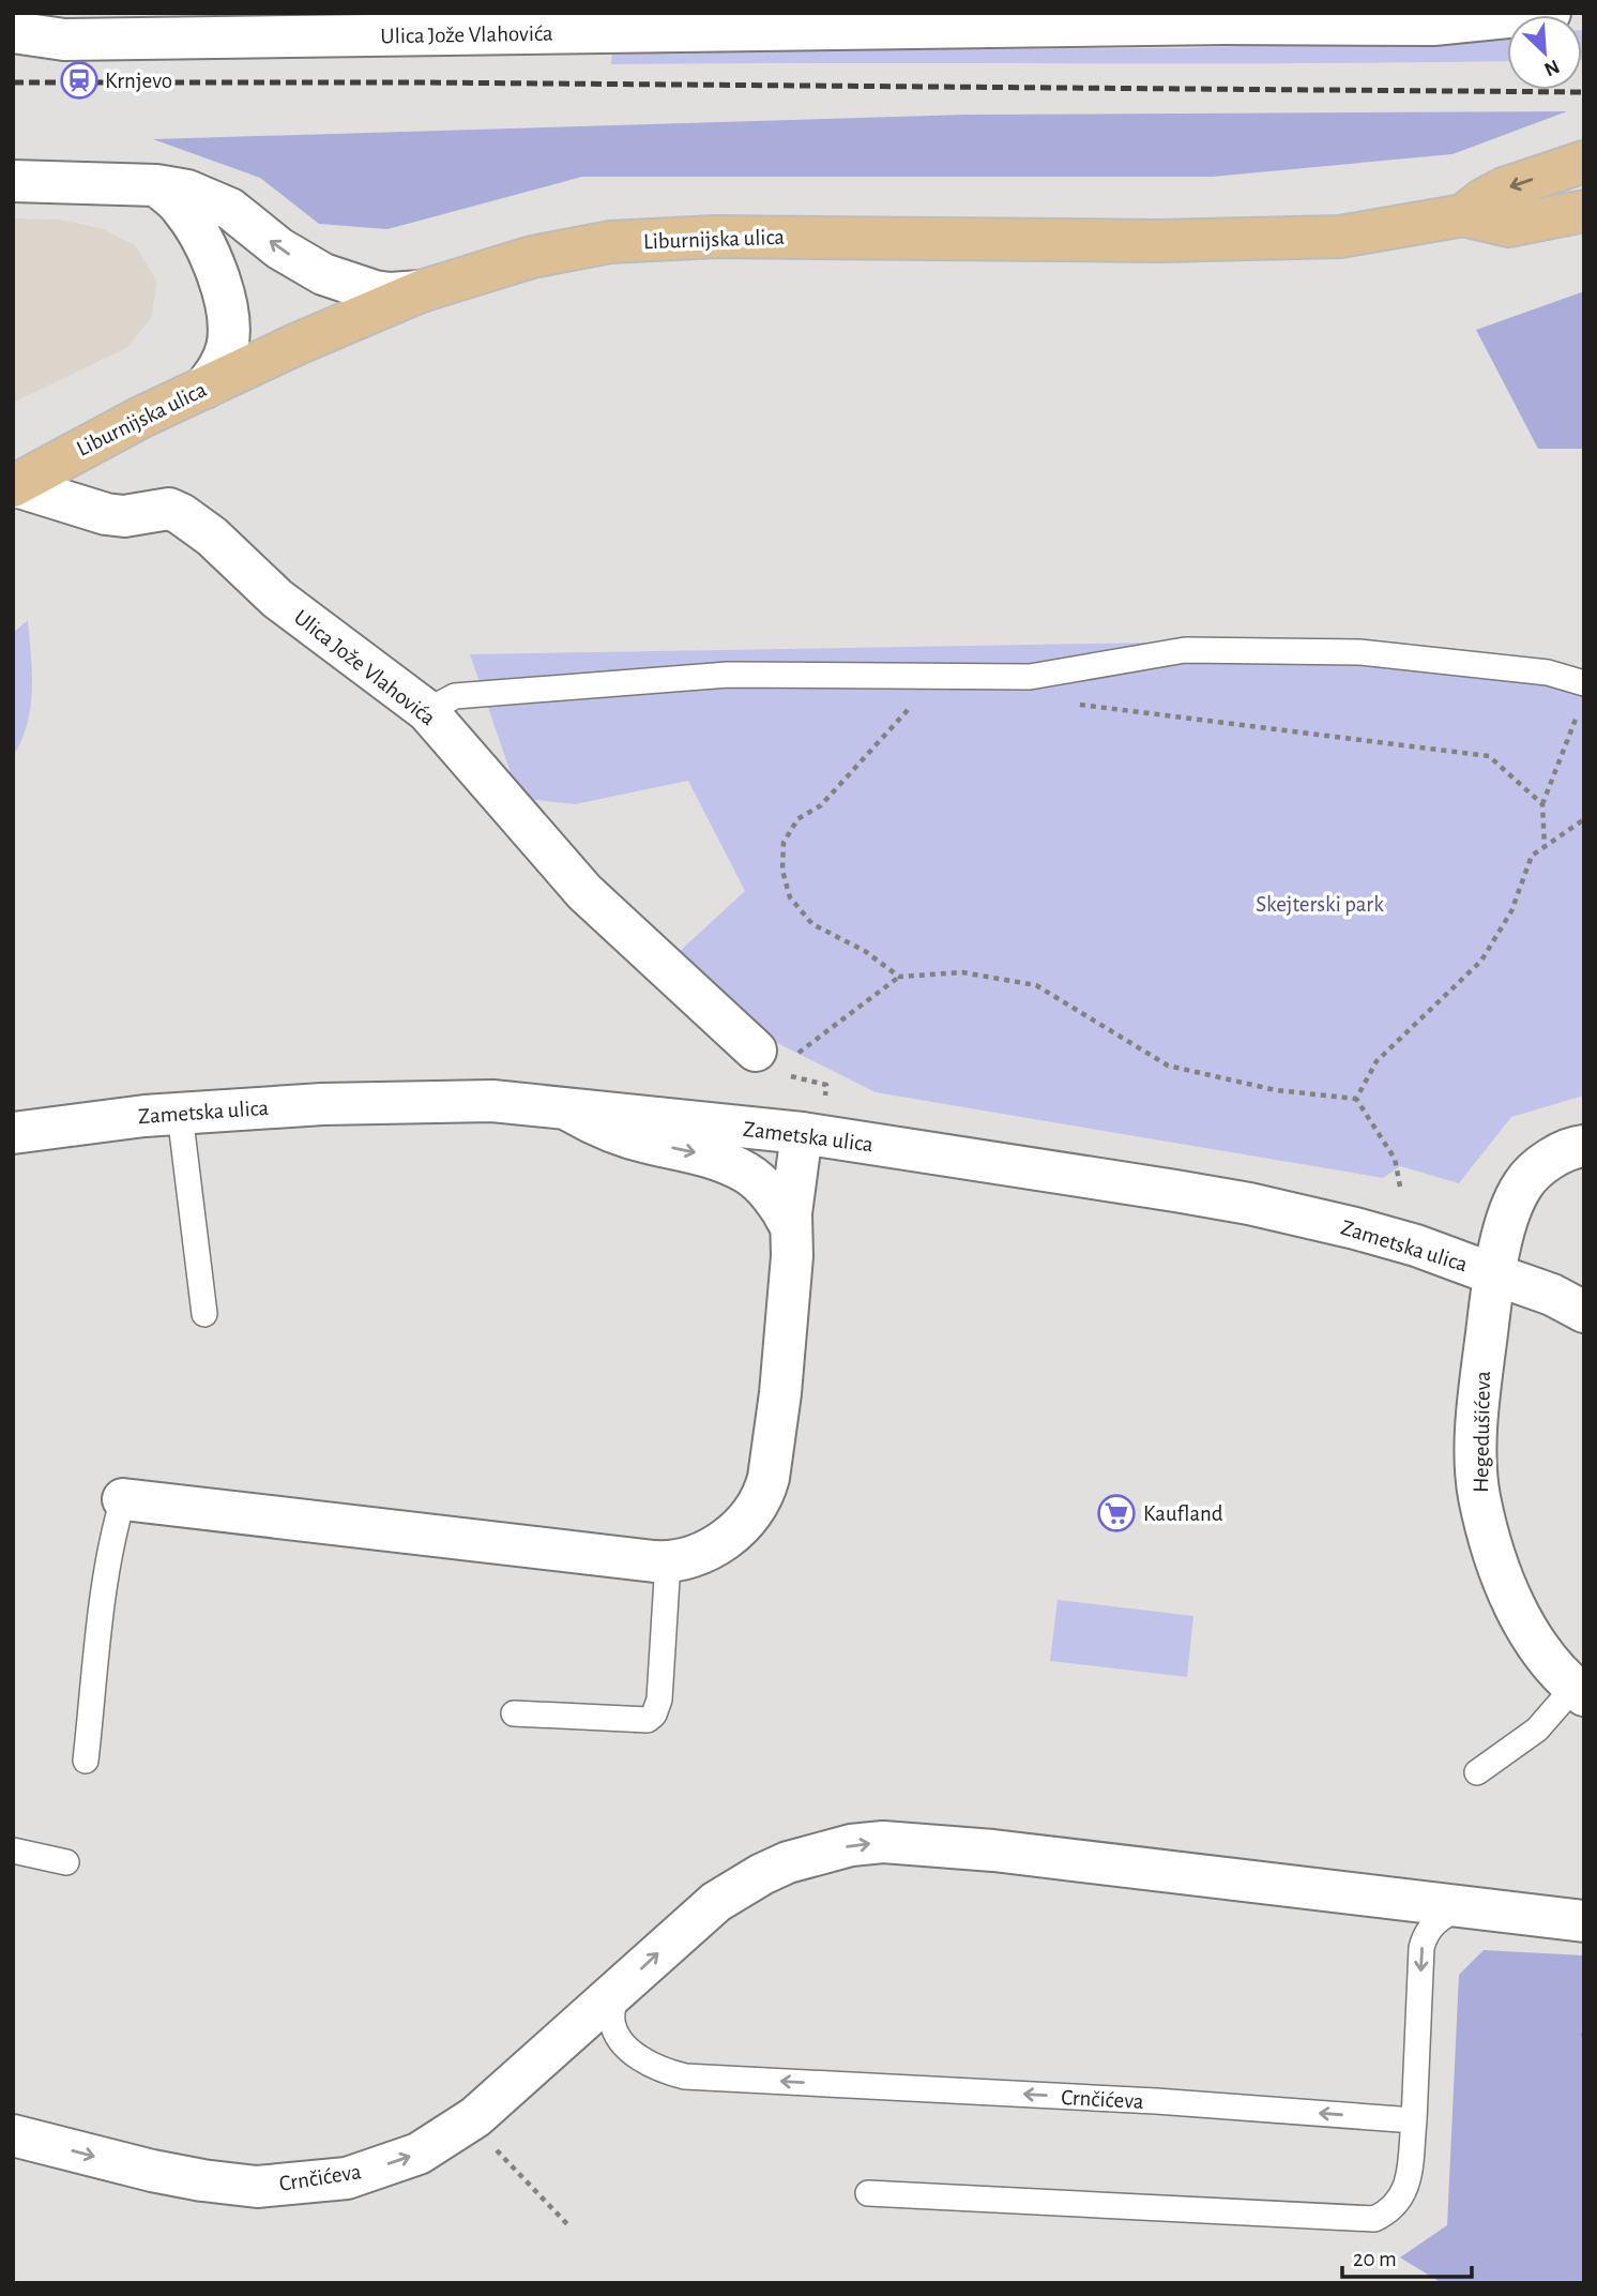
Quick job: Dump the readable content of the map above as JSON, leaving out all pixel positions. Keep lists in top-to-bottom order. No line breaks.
{"streets":{"main road":["Liburnijska ulica"],"street":["Ulica Jože Vlahovića","Zametska ulica","Hegedušićeva","Crnčićeva"]},"crossings":[["Ulica Jože Vlahovića","Liburnijska ulica"],["Zametska ulica","Hegedušićeva"]],"parks":["Skejterski park"],"places":{"station":["Krnjevo"],"supermarket":["Kaufland"]},"scale_bar":"20 m","north":"bottom right"}
